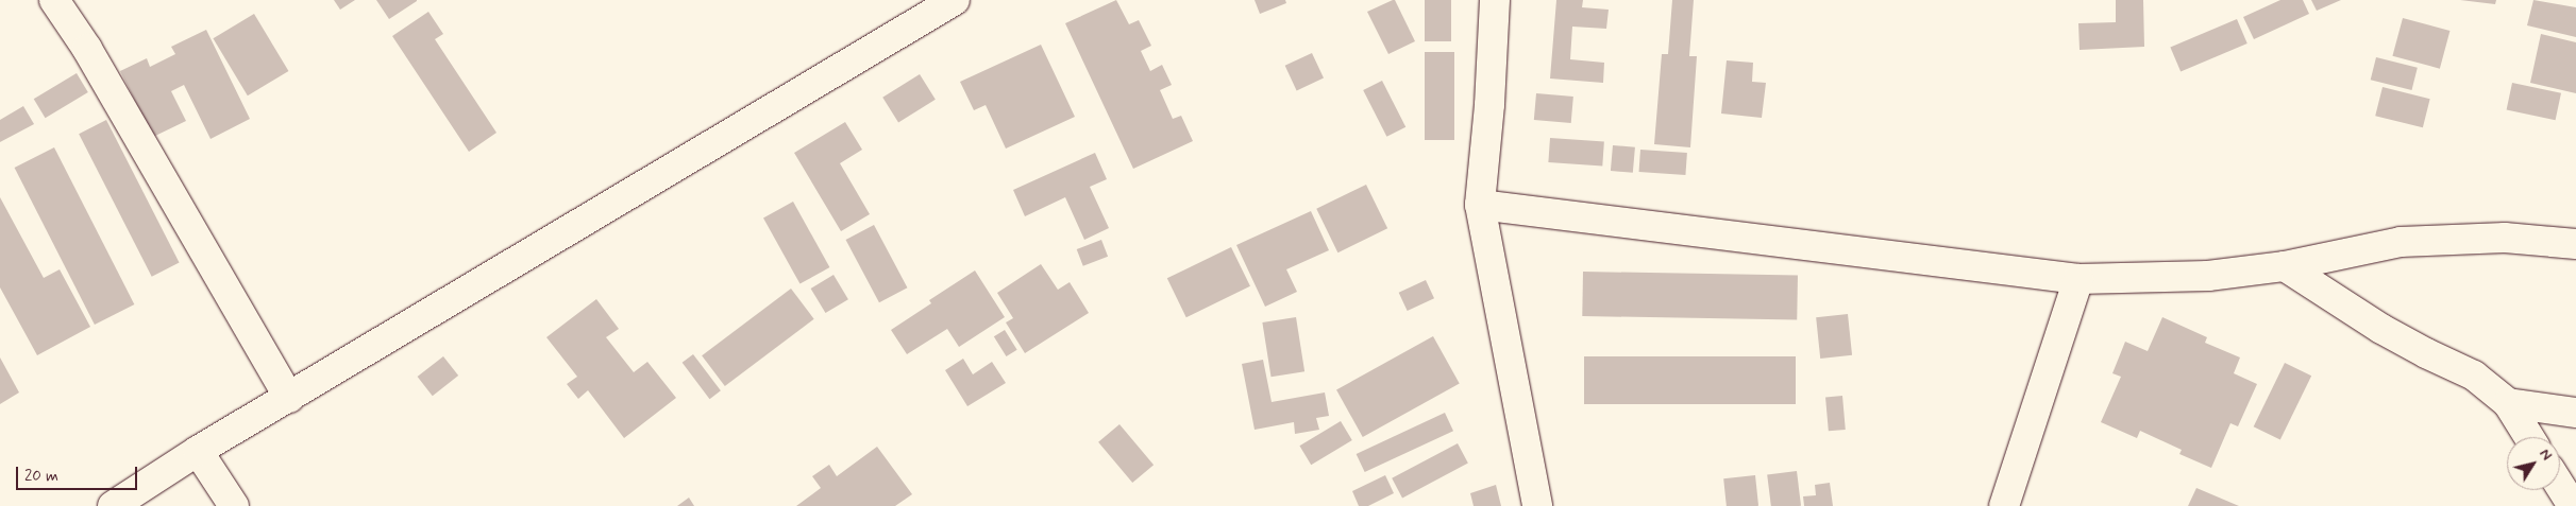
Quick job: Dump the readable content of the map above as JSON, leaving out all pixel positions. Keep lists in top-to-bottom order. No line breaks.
{"scale_bar":"20 m","north":"top right"}
